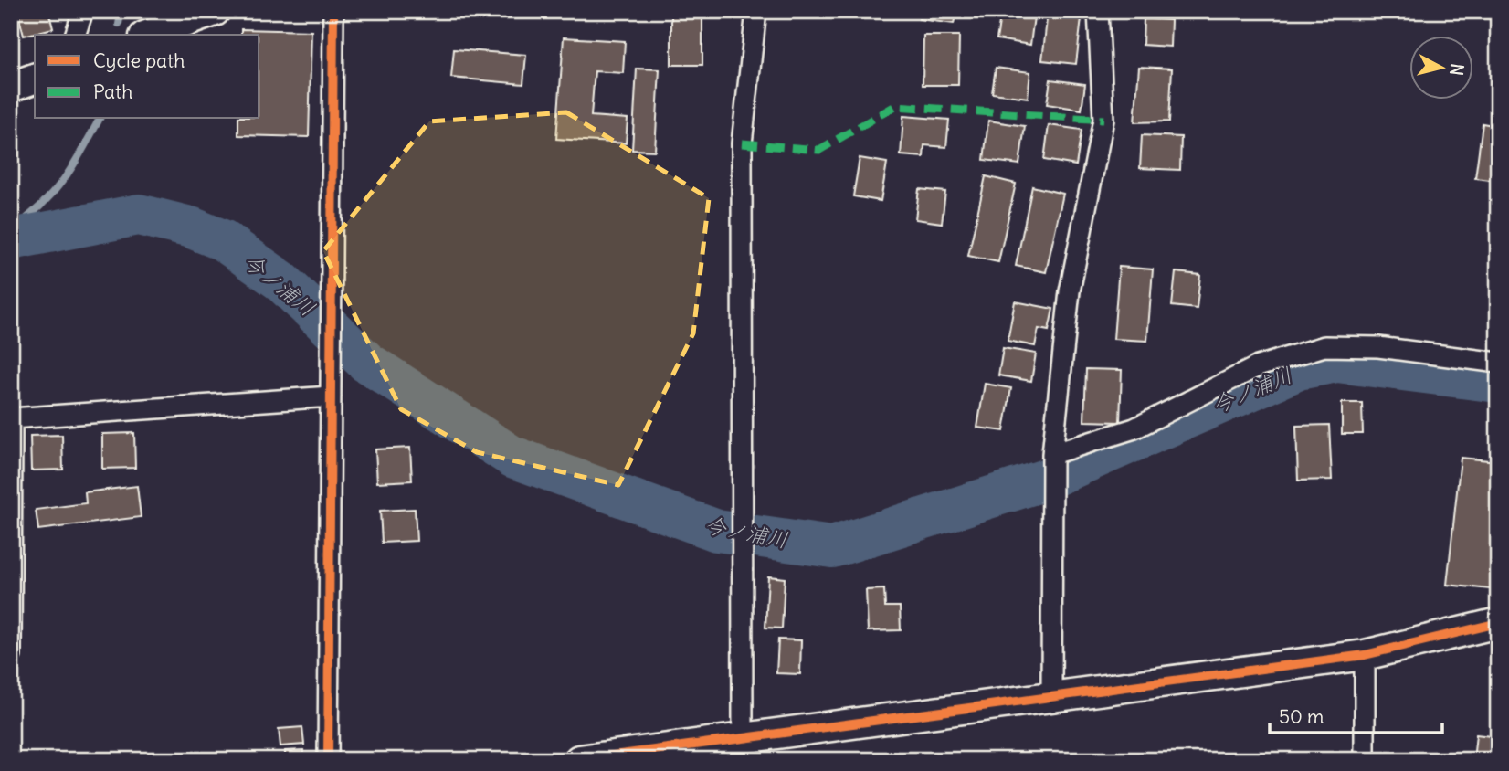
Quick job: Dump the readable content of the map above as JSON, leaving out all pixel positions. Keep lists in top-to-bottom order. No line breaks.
{"water":["今ノ浦川"],"legend":["Cycle path","Path"],"scale_bar":"50 m","north":"right"}
